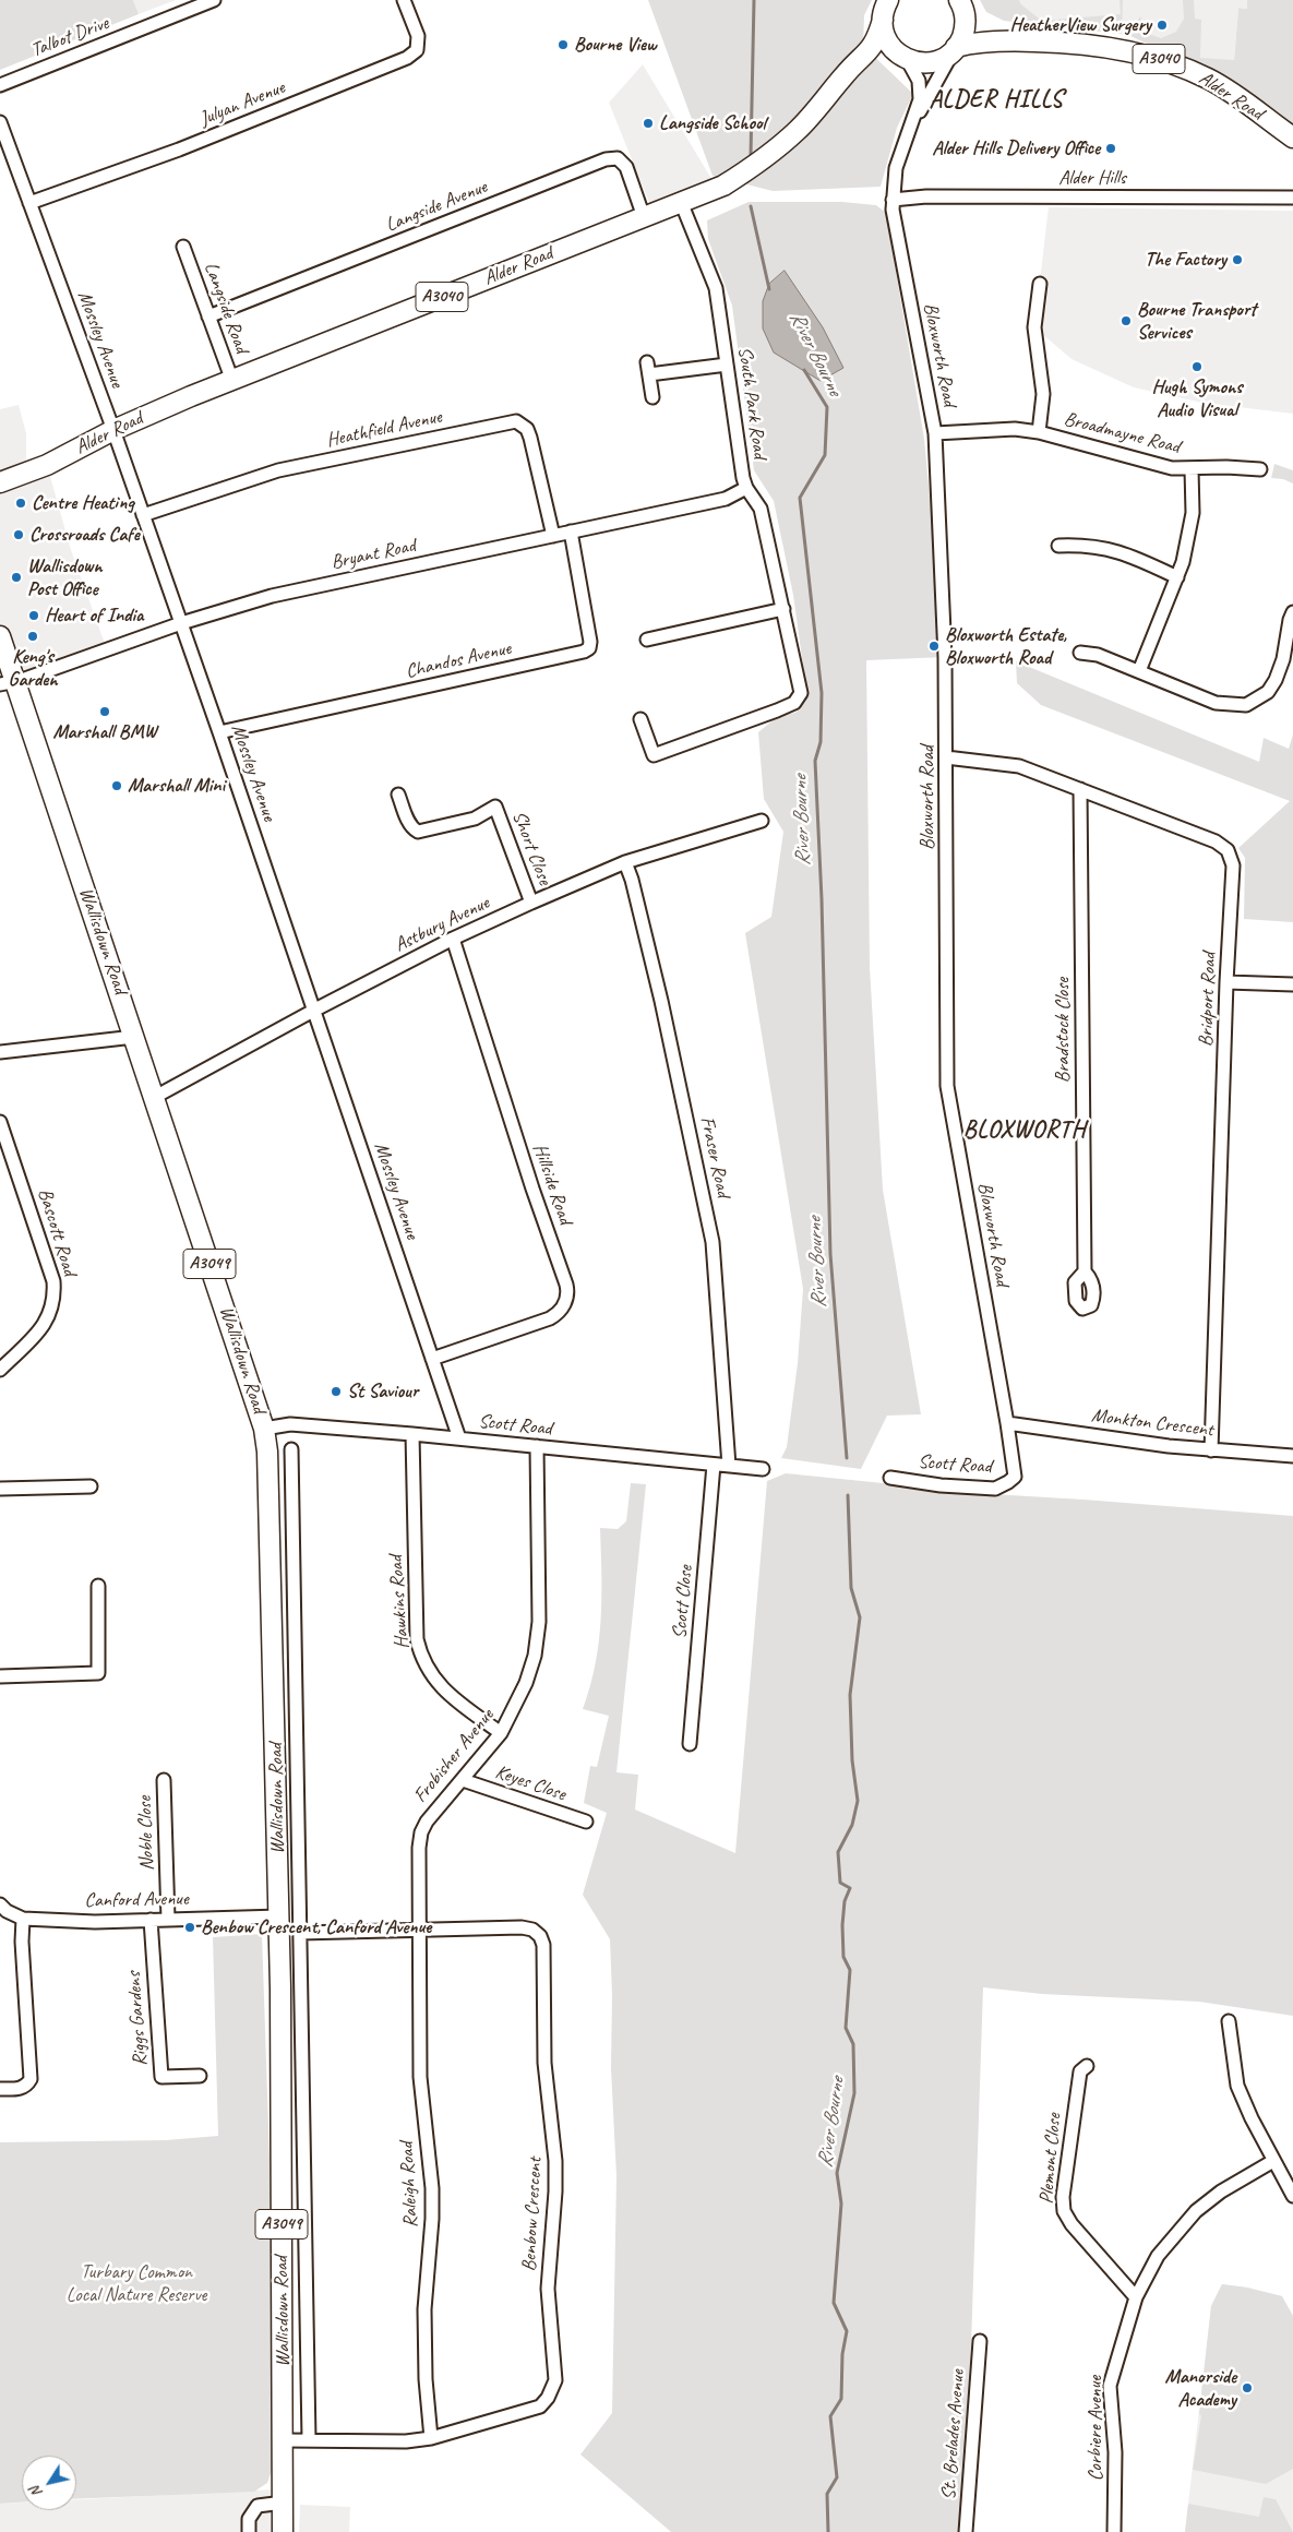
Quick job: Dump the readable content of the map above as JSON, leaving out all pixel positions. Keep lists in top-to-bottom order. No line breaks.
{"streets":{"main road":["A3040","Alder Road","Wallisdown Road","A3049"],"street":["Talbot Drive","Julyan Avenue","Alder Hills","Langside Avenue","Langside Road","Mossley Avenue","Bloxworth Road","South Park Road","Heathfield Avenue","Broadmayne Road","Bryant Road","Chandos Avenue","Short Close","Astbury Avenue","Bridport Road","Bradstock Close","Fraser Road","Hillside Road","Bascott Road","Monkton Crescent","Scott Road","Hawkins Road","Scott Close","Frobisher Avenue","Keyes Close","Noble Close","Canford Avenue","Riggs Gardens","Plemont Close","Raleigh Road","Benbow Crescent","Corbiere Avenue","St. Brelades Avenue"]},"crossings":[["A3040","Alder Road"],["A3040","Bloxworth Road"],["Alder Road","Langside Avenue"],["Alder Road","Langside Road"],["Alder Road","Mossley Avenue"],["Alder Road","Bloxworth Road"],["Alder Road","South Park Road"],["Julyan Avenue","Mossley Avenue"],["Alder Hills","Bloxworth Road"],["Langside Avenue","Langside Road"],["Mossley Avenue","Heathfield Avenue"],["Mossley Avenue","Bryant Road"],["Mossley Avenue","Chandos Avenue"],["Mossley Avenue","Astbury Avenue"],["Mossley Avenue","Hillside Road"],["Mossley Avenue","Scott Road"],["Bloxworth Road","Broadmayne Road"],["Bloxworth Road","Bridport Road"],["Bloxworth Road","Monkton Crescent"],["Bloxworth Road","Scott Road"],["South Park Road","Bryant Road"],["Heathfield Avenue","Bryant Road"],["Bryant Road","Chandos Avenue"],["Bryant Road","Wallisdown Road"],["Short Close","Astbury Avenue"],["Astbury Avenue","Wallisdown Road"],["Astbury Avenue","Fraser Road"],["Astbury Avenue","Hillside Road"],["Wallisdown Road","Scott Road"],["Wallisdown Road","Canford Avenue"],["Wallisdown Road","Benbow Crescent"],["Bridport Road","Bradstock Close"],["Bridport Road","Monkton Crescent"],["Fraser Road","Scott Road"],["Scott Road","Hawkins Road"],["Scott Road","Scott Close"],["Scott Road","Frobisher Avenue"],["Hawkins Road","Frobisher Avenue"],["Frobisher Avenue","Keyes Close"],["Frobisher Avenue","Raleigh Road"],["Frobisher Avenue","Benbow Crescent"],["Noble Close","Canford Avenue"],["Canford Avenue","Riggs Gardens"],["Plemont Close","Corbiere Avenue"],["Raleigh Road","Benbow Crescent"]],"districts":["ALDER HILLS","BLOXWORTH"],"water":["River Bourne"],"parks":["Turbary Common Local Nature Reserve"],"places":["HeatherView Surgery","Bourne View","Langside School","Alder Hills Delivery Office","The Factory","Bourne Transport Services","Hugh Symons Audio Visual","Centre Heating","Crossroads Cafe","Wallisdown Post Office","Heart of India","Keng's Garden","Bloxworth Estate, Bloxworth Road","Marshall BMW","Marshall Mini","St Saviour","Benbow Crescent, Canford Avenue","Manorside Academy"],"north":"bottom left"}
